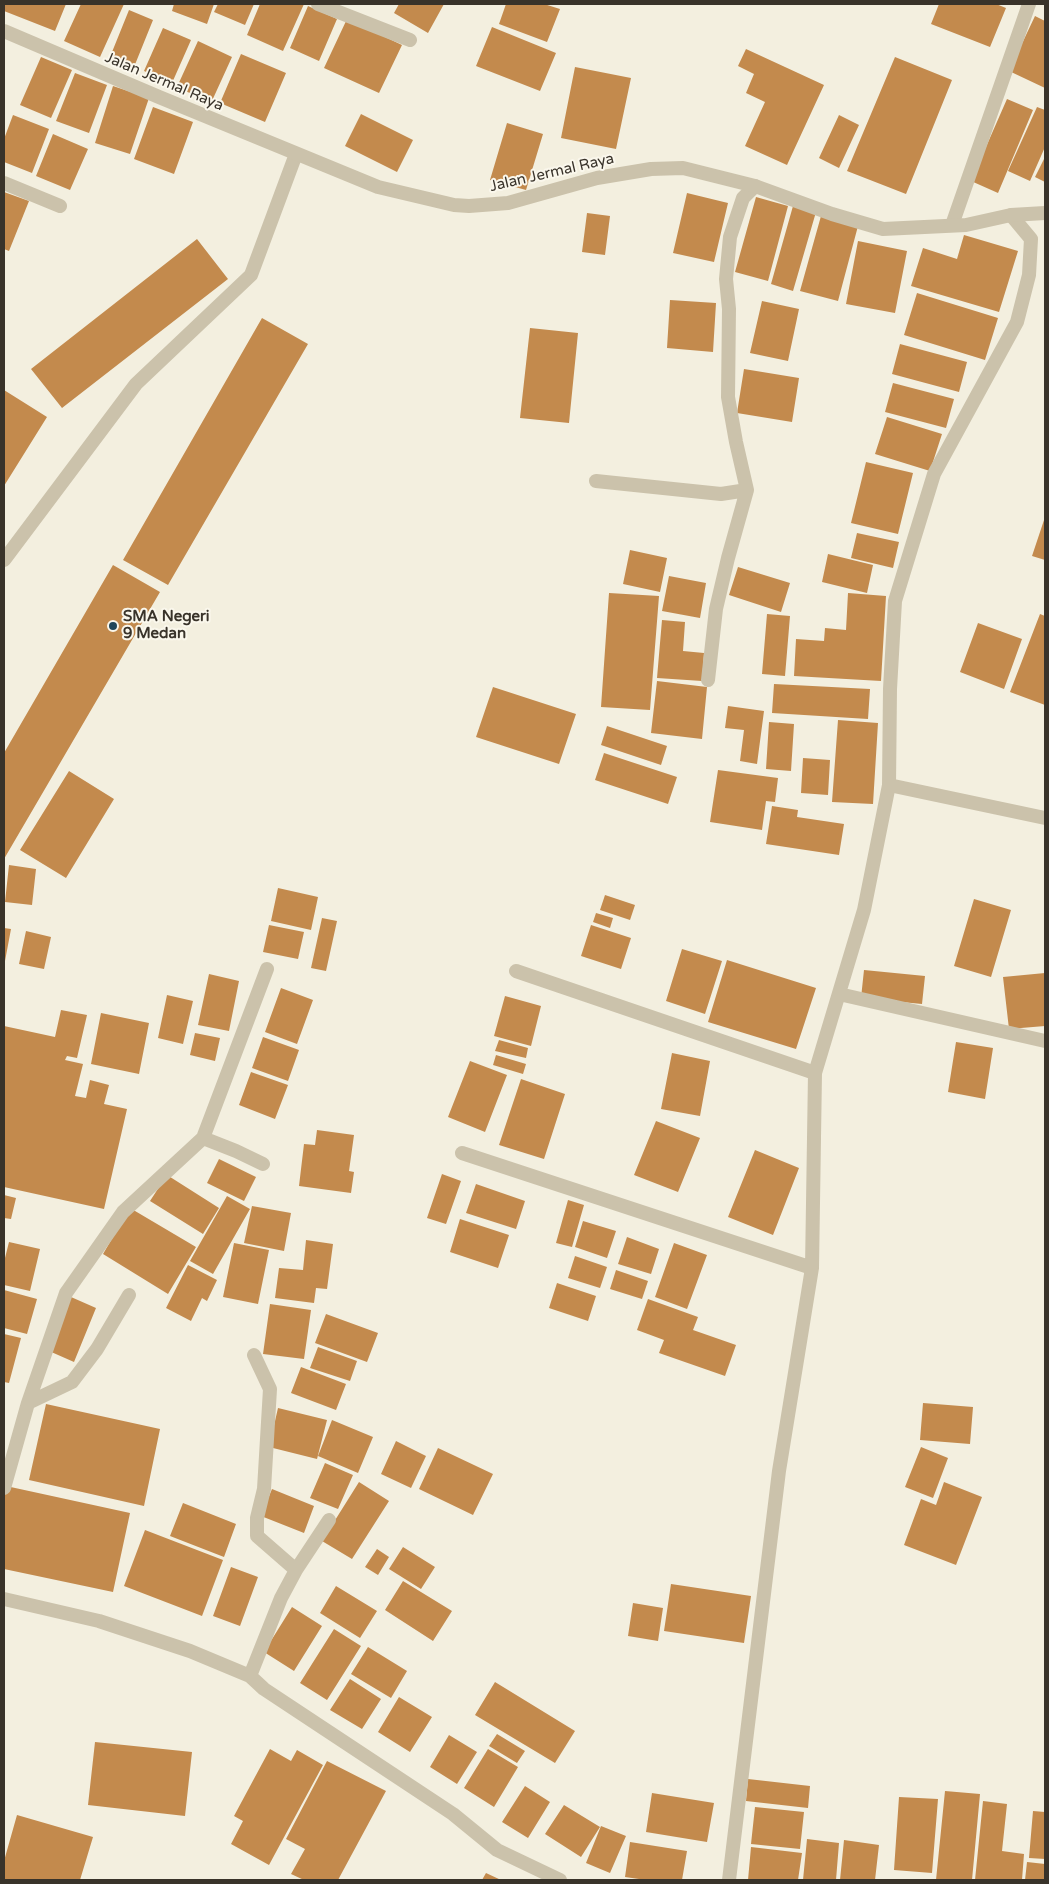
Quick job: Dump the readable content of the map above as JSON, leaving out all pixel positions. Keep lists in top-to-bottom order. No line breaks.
{"streets":{"street":["Jalan Jermal Raya"]},"places":["SMA Negeri 9 Medan"]}
